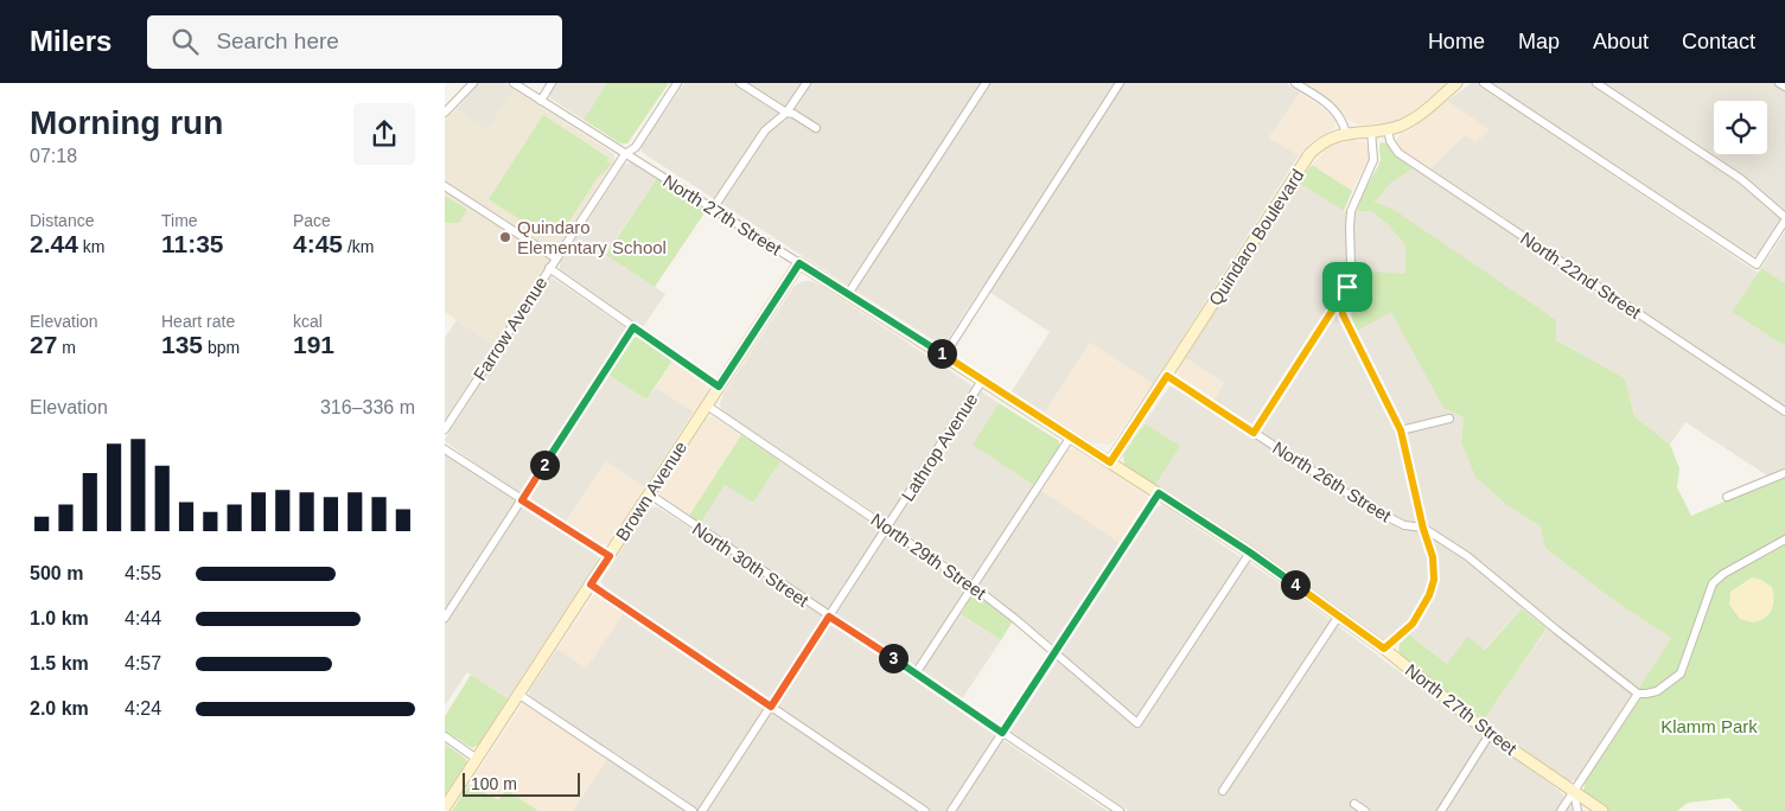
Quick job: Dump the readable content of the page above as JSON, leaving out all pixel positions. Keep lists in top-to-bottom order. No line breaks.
{"streets":{"main road":["North 27th Street","Quindaro Boulevard","Brown Avenue"],"street":["North 22nd Street","Farrow Avenue","Lathrop Avenue","North 26th Street","North 29th Street","North 30th Street"]},"crossings":[["North 27th Street","Quindaro Boulevard"],["North 27th Street","Farrow Avenue"],["North 27th Street","Lathrop Avenue"],["North 27th Street","Brown Avenue"],["North 27th Street","North 29th Street"],["Quindaro Boulevard","North 22nd Street"],["Quindaro Boulevard","North 26th Street"],["Lathrop Avenue","North 29th Street"],["Lathrop Avenue","North 30th Street"],["Brown Avenue","North 29th Street"],["Brown Avenue","North 30th Street"]],"parks":["Klamm Park"],"places":["Quindaro Elementary School"],"scale_bar":"100 m","page":{"header":"Milers","search":"Search here","nav":["Home","Map","About","Contact"],"heading":["Morning run","07:18"],"stats":[["Distance","2.44 km"],["Time","11:35"],["Pace","4:45 /km"],["Elevation","27 m"],["Heart rate","135 bpm"],["kcal","191"]],"pins":["1","2","4","3"],"chart":["Elevation","316–336 m"],"list":[{"name":"500 m","note":"4:55"},{"name":"1.0 km","note":"4:44"},{"name":"1.5 km","note":"4:57"},{"name":"2.0 km","note":"4:24"}],"scale":"100 m"}}
